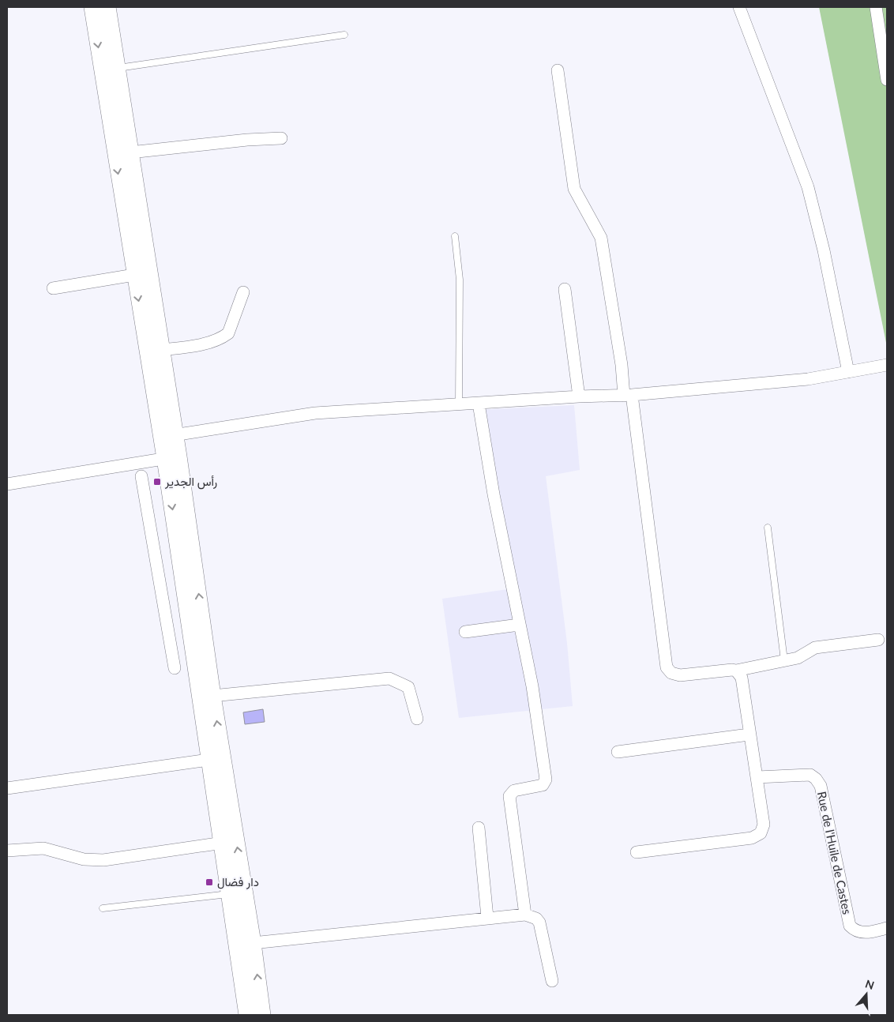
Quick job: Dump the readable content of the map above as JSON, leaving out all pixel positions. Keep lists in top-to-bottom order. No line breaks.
{"streets":{"street":["Rue de l'Huile de Castes"]},"places":{"transit":["رأس الجدير","دار فضال"]},"north":"top"}
